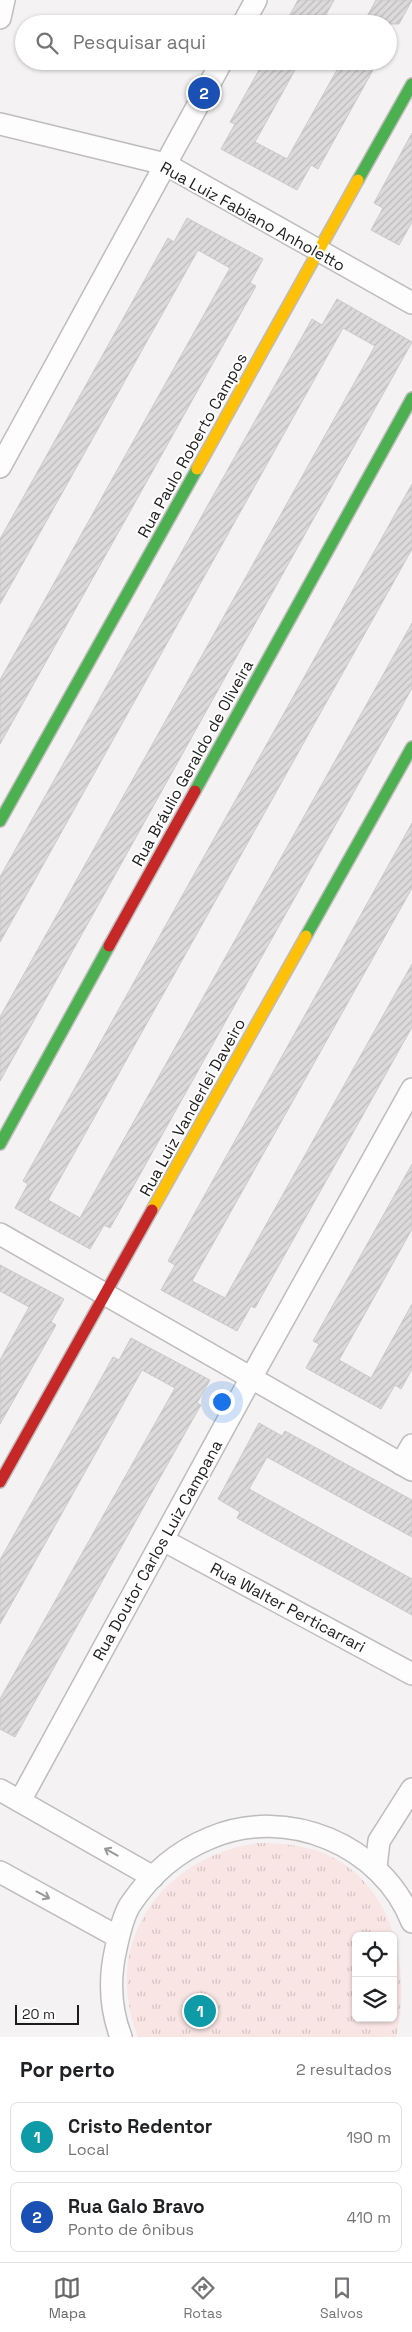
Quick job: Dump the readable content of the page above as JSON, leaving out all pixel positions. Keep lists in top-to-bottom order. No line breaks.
{"streets":{"street":["Rua Luiz Fabiano Anholetto","Rua Paulo Roberto Campos","Rua Bráulio Geraldo de Oliveira","Rua Luiz Vanderlei Daveiro","Rua Doutor Carlos Luiz Campana","Rua Walter Perticarrari"]},"crossings":[["Rua Luiz Fabiano Anholetto","Rua Paulo Roberto Campos"],["Rua Doutor Carlos Luiz Campana","Rua Walter Perticarrari"]],"scale_bar":"20 m","page":{"search":"Pesquisar aqui","pins":["2","1"],"scale":"20 m","heading":["Por perto","2 resultados"],"list":[{"mark":"1","name":"Cristo Redentor","note":"Local","value":"190 m"},{"mark":"2","name":"Rua Galo Bravo","note":"Ponto de ônibus","value":"410 m"}],"nav":["Mapa","Rotas","Salvos"]}}
